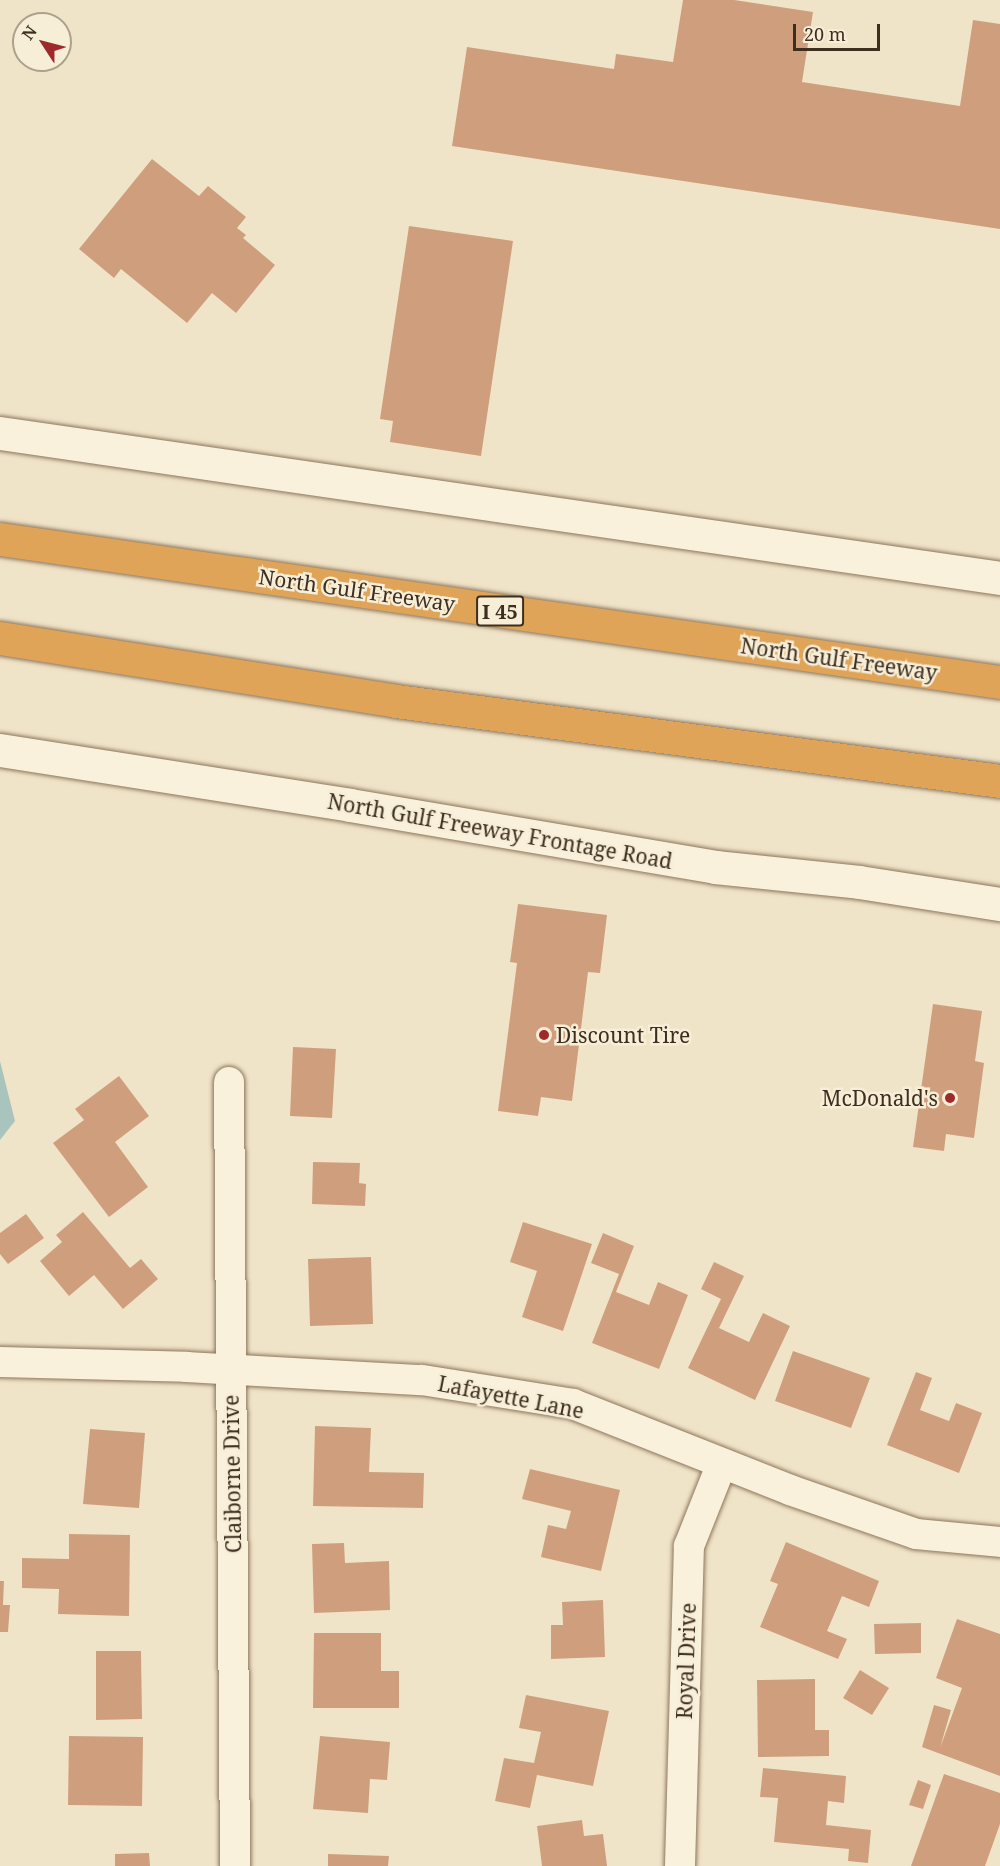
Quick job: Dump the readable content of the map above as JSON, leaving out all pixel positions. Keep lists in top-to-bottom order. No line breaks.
{"streets":{"highway":["North Gulf Freeway","I 45"],"main road":["North Gulf Freeway Frontage Road"],"street":["Lafayette Lane","Claiborne Drive","Royal Drive"]},"crossings":[["Lafayette Lane","Claiborne Drive"],["Lafayette Lane","Royal Drive"]],"places":["Discount Tire","McDonald's"],"scale_bar":"20 m","north":"top left"}
